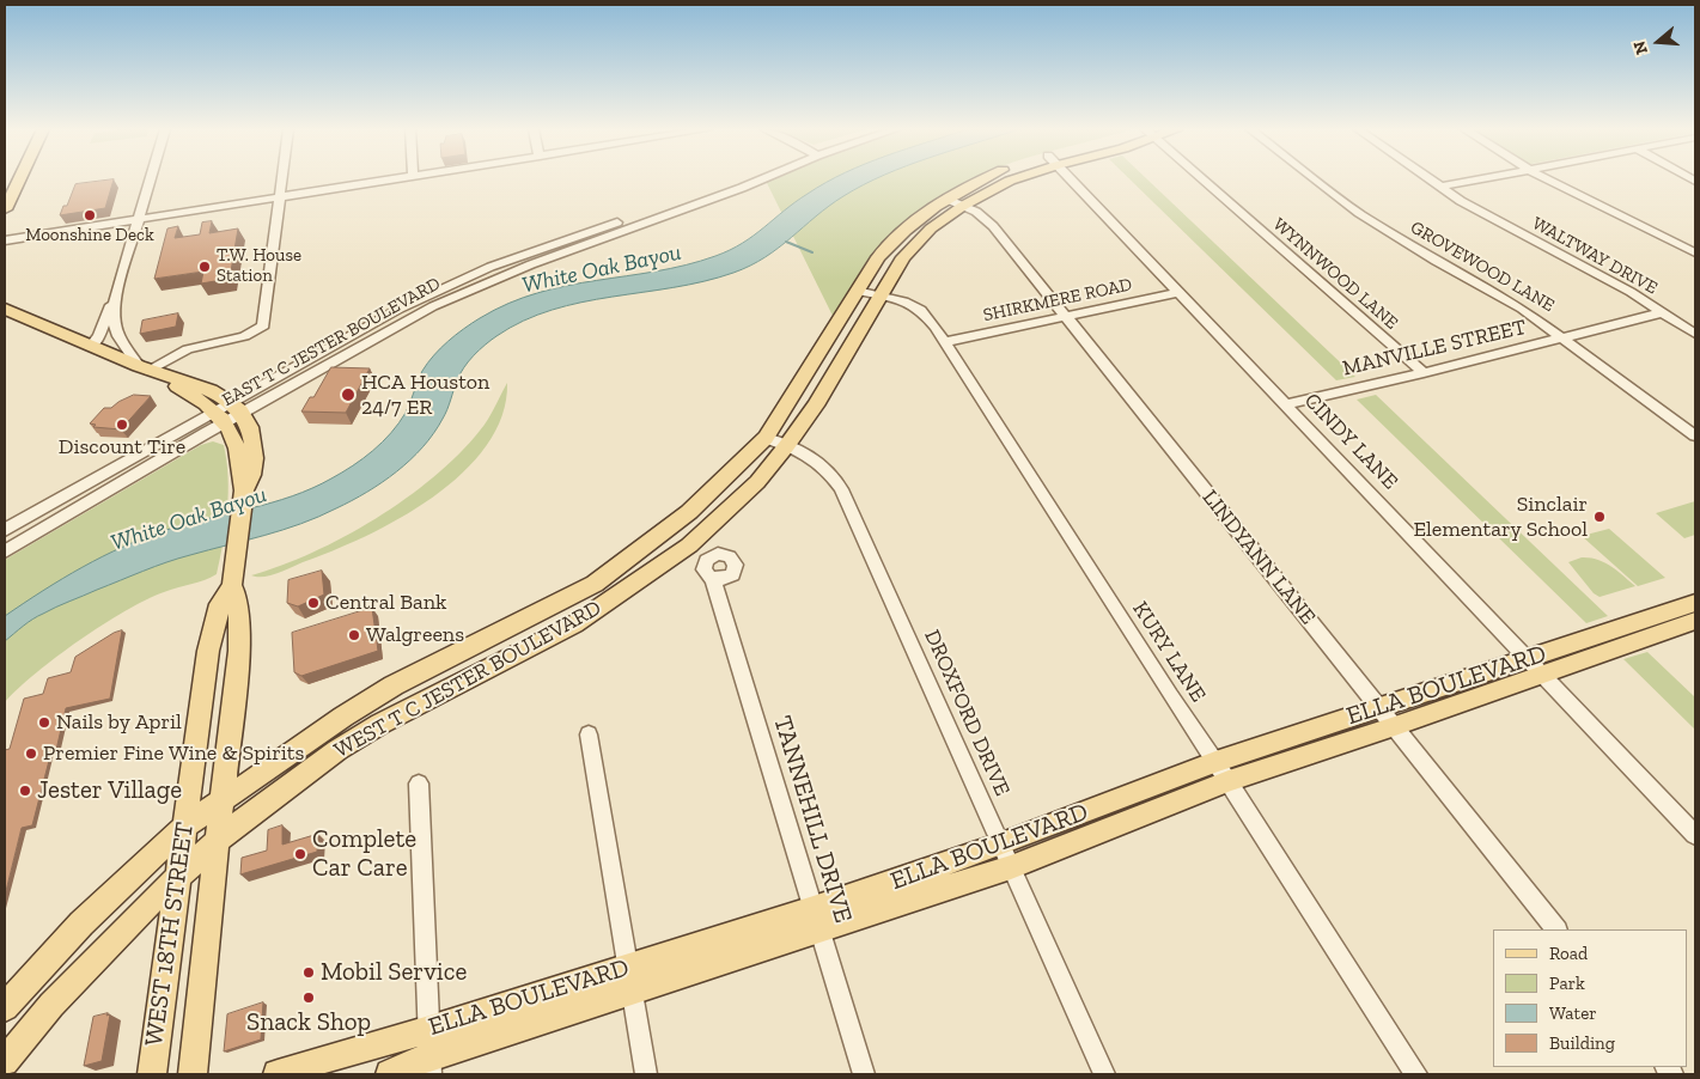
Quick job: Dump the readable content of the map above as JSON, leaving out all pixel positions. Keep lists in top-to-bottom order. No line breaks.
{"streets":{"main road":["WEST T C JESTER BOULEVARD","ELLA BOULEVARD","WEST 18TH STREET"],"street":["WALTWAY DRIVE","GROVEWOOD LANE","WYNNWOOD LANE","SHIRKMERE ROAD","EAST T C JESTER BOULEVARD","MANVILLE STREET","CINDY LANE","LINDYANN LANE","KURY LANE","DROXFORD DRIVE","TANNEHILL DRIVE"]},"crossings":[["WALTWAY DRIVE","MANVILLE STREET"],["GROVEWOOD LANE","MANVILLE STREET"],["WYNNWOOD LANE","MANVILLE STREET"],["SHIRKMERE ROAD","CINDY LANE"],["SHIRKMERE ROAD","LINDYANN LANE"],["SHIRKMERE ROAD","KURY LANE"],["EAST T C JESTER BOULEVARD","WEST 18TH STREET"],["MANVILLE STREET","CINDY LANE"],["CINDY LANE","ELLA BOULEVARD"],["LINDYANN LANE","WEST T C JESTER BOULEVARD"],["LINDYANN LANE","ELLA BOULEVARD"],["KURY LANE","WEST T C JESTER BOULEVARD"],["KURY LANE","ELLA BOULEVARD"],["WEST T C JESTER BOULEVARD","DROXFORD DRIVE"],["WEST T C JESTER BOULEVARD","WEST 18TH STREET"],["ELLA BOULEVARD","DROXFORD DRIVE"],["ELLA BOULEVARD","TANNEHILL DRIVE"]],"water":["White Oak Bayou"],"places":["Moonshine Deck","T.W. House Station","HCA Houston 24/7 ER","Discount Tire","Sinclair Elementary School","Central Bank","Walgreens","Nails by April","Premier Fine Wine & Spirits","Jester Village","Complete Car Care","Mobil Service","Snack Shop"],"legend":["Road","Park","Water","Building"],"north":"left"}
